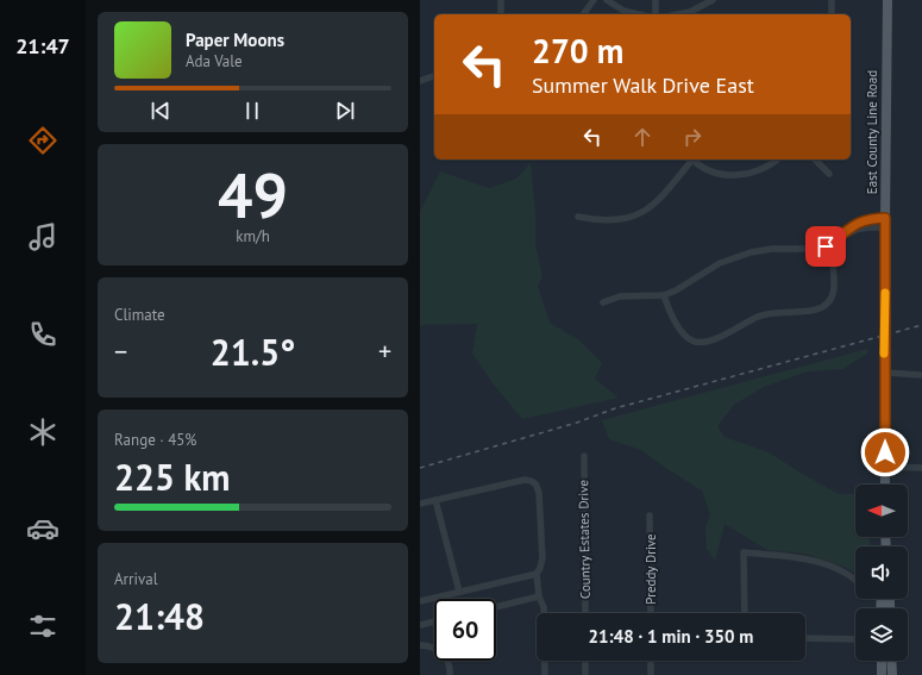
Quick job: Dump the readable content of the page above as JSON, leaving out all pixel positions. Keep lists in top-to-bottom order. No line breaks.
{"streets":{"main road":["East County Line Road"],"street":["Country Estates Drive","Preddy Drive"]},"north":"left","page":{"tabs":"21:47","turn":["270 m","Summer Walk Drive East"],"song":["Paper Moons","Ada Vale"],"tile":[["49","km/h"],"Climate",["Range · 45%","225 km"],["Arrival","21:48"]],"heat":["−","21.5°","+"],"limit":"60","trip":"21:48 · 1 min · 350 m"}}
